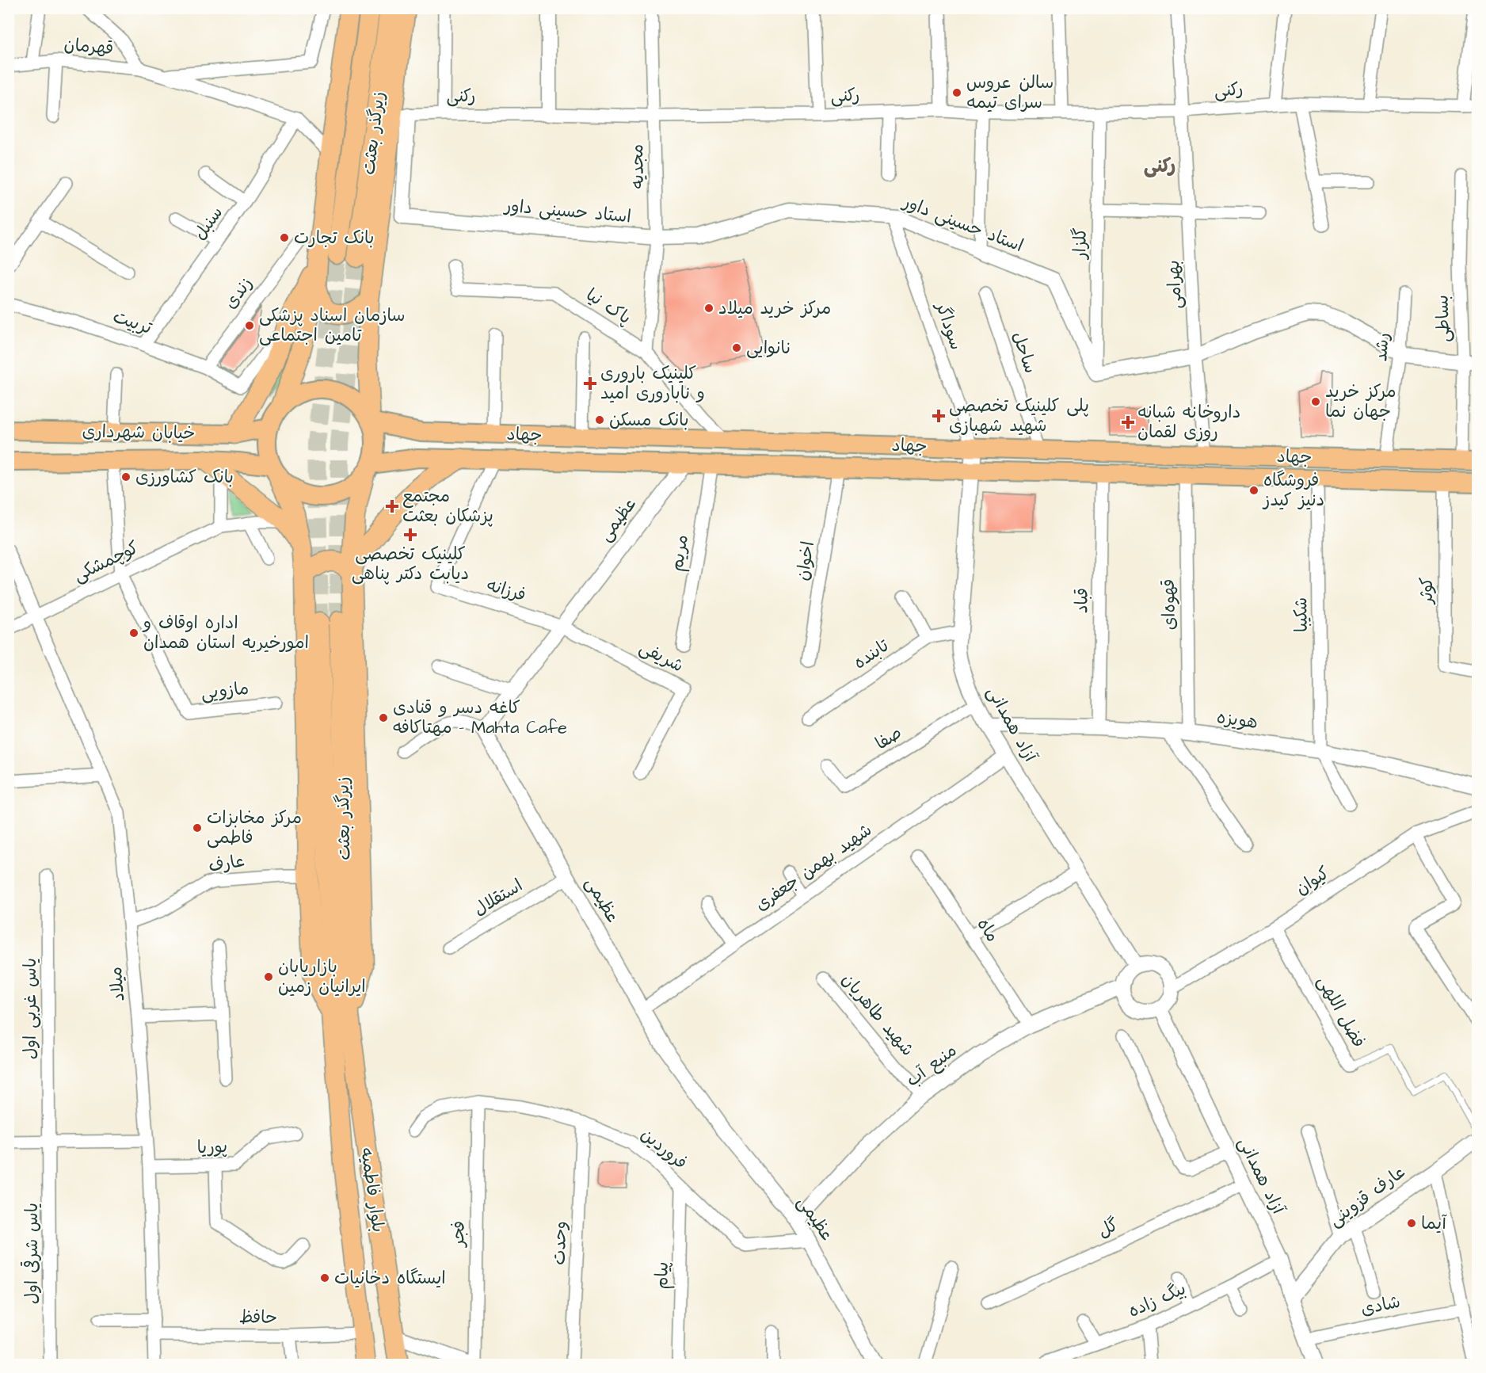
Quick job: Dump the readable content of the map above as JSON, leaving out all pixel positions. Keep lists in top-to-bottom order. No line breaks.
{"streets":{"highway":["زیرگذر بعثت","بلوار فاطمیه"],"main road":["خیابان شهرداری","جهاد"],"street":["قهرمان","رکنی","مجدیه","استاد حسینی داور","سنبل","گلزار","بهرامی","زندی","پاک نیا","بساطی","تربیت","سوداگر","رشد","ساحل","عظیمی","مریم","اخوان","کوچمشکی","فرزانه","کوثر","قباد","قهوه‌ای","شکیبا","تابنده","شریفی","مازویی","هویزه","آزاد همدانی","صفا","عارف","شهید بهمن جعفری","کیوان","استقلال","ماه","میلاد","یاس غربی اول","فضل اللهی","شهید طاهریان","منبع آب","پوریا","فروردین","عارف قزوینی","گل","فجر","وحدت","یاس شرقی اول","پیام","بیگ زاده","شادی","حافظ"]},"crossings":[["قهرمان","سنبل"],["رکنی","مجدیه"],["رکنی","استاد حسینی داور"],["رکنی","گلزار"],["رکنی","بهرامی"],["زیرگذر بعثت","بلوار فاطمیه"],["مجدیه","استاد حسینی داور"],["مجدیه","پاک نیا"],["استاد حسینی داور","گلزار"],["استاد حسینی داور","سوداگر"],["سنبل","تربیت"],["بهرامی","جهاد"],["زندی","تربیت"],["پاک نیا","جهاد"],["بساطی","جهاد"],["سوداگر","جهاد"],["سوداگر","آزاد همدانی"],["رشد","جهاد"],["ساحل","جهاد"],["خیابان شهرداری","جهاد"],["جهاد","عظیمی"],["جهاد","مریم"],["جهاد","اخوان"],["جهاد","فرزانه"],["جهاد","کوثر"],["جهاد","قباد"],["جهاد","قهوه‌ای"],["جهاد","شکیبا"],["جهاد","آزاد همدانی"],["عظیمی","فرزانه"],["عظیمی","شریفی"],["عظیمی","شهید بهمن جعفری"],["عظیمی","استقلال"],["عظیمی","منبع آب"],["عظیمی","فروردین"],["کوچمشکی","مازویی"],["کوچمشکی","میلاد"],["فرزانه","شریفی"],["قباد","هویزه"],["قهوه‌ای","هویزه"],["شکیبا","هویزه"],["تابنده","آزاد همدانی"],["هویزه","آزاد همدانی"],["آزاد همدانی","صفا"],["آزاد همدانی","شهید بهمن جعفری"],["آزاد همدانی","کیوان"],["آزاد همدانی","منبع آب"],["آزاد همدانی","عارف قزوینی"],["آزاد همدانی","گل"],["آزاد همدانی","بیگ زاده"],["آزاد همدانی","شادی"],["عارف","میلاد"],["کیوان","فضل اللهی"],["کیوان","منبع آب"],["ماه","منبع آب"],["میلاد","پوریا"],["میلاد","حافظ"],["یاس غربی اول","یاس شرقی اول"],["شهید طاهریان","منبع آب"],["فروردین","فجر"],["فروردین","وحدت"],["فروردین","پیام"],["بلوار فاطمیه","حافظ"]],"districts":["رکنی"],"places":{"other":["سالن عروس سرای تیمه","بانک تجارت","مرکز خرید میلاد","سازمان اسناد پزشکی تامین اجتماعی","نانوایی","مرکز خرید جهان نما","بانک مسکن","بانک کشاورزی","فروشگاه دنیز کیدز","اداره اوقاف و امورخیریه استان همدان","کاغه دسر و قنادی مهتاکافه - Mahta Cafe","مرکز مخابزات فاطمی","بازاریابان ایرانیان زمین","آيما","ایستگاه دخانیات"],"health":["کلینیک باروری و ناباروری امید","پلی کلینیک تخصصی شهید شهبازی","داروخانه شبانه روزی لقمان","مجتمع پزشکان بعثت","کلینیک تخصصی دیابت دکتر پناهی"]}}
